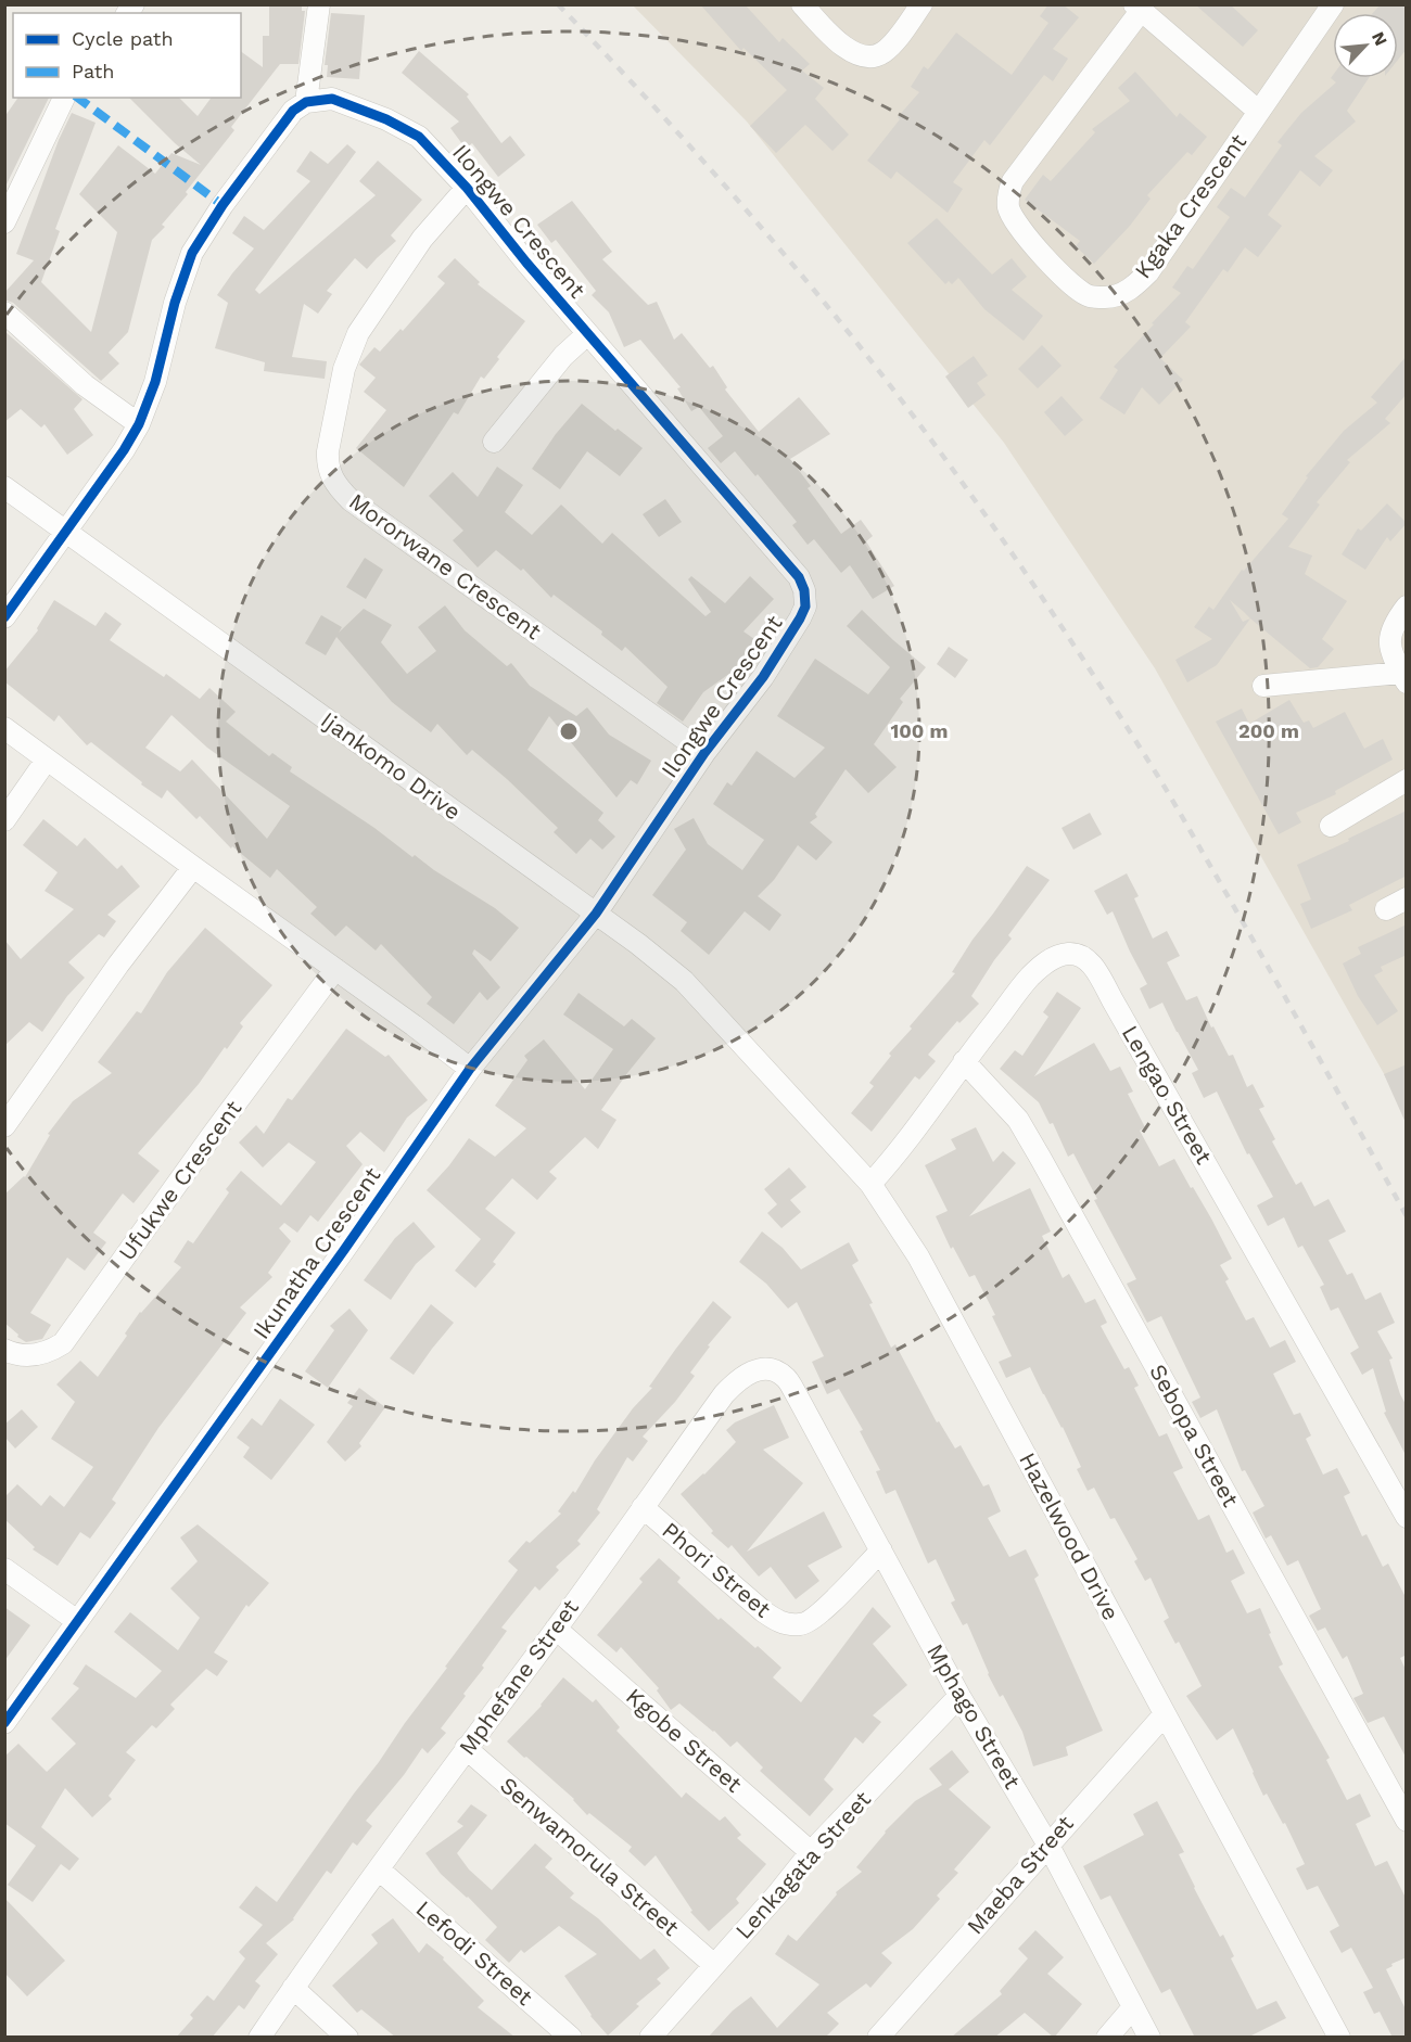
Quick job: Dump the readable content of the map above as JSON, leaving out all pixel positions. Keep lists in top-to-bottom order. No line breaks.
{"streets":{"street":["Kgaka Crescent","Ilongwe Crescent","Mororwane Crescent","Ijankomo Drive","Lengao Street","Ufukwe Crescent","Ikunatha Crescent","Sebopa Street","Hazelwood Drive","Phori Street","Mphefane Street","Mphago Street","Kgobe Street","Senwamorula Street","Lenkagata Street","Maeba Street","Lefodi Street"]},"crossings":[["Ilongwe Crescent","Mororwane Crescent"],["Ilongwe Crescent","Ijankomo Drive"],["Ilongwe Crescent","Ikunatha Crescent"],["Ijankomo Drive","Ikunatha Crescent"],["Ijankomo Drive","Hazelwood Drive"],["Lengao Street","Sebopa Street"],["Lengao Street","Hazelwood Drive"],["Hazelwood Drive","Maeba Street"],["Phori Street","Mphefane Street"],["Phori Street","Mphago Street"],["Mphefane Street","Mphago Street"],["Mphefane Street","Kgobe Street"],["Mphefane Street","Senwamorula Street"],["Mphefane Street","Lefodi Street"],["Mphago Street","Lenkagata Street"],["Mphago Street","Maeba Street"],["Kgobe Street","Lenkagata Street"],["Senwamorula Street","Lenkagata Street"]],"legend":["Cycle path","Path"],"north":"top right","rings":["100 m","200 m"]}
